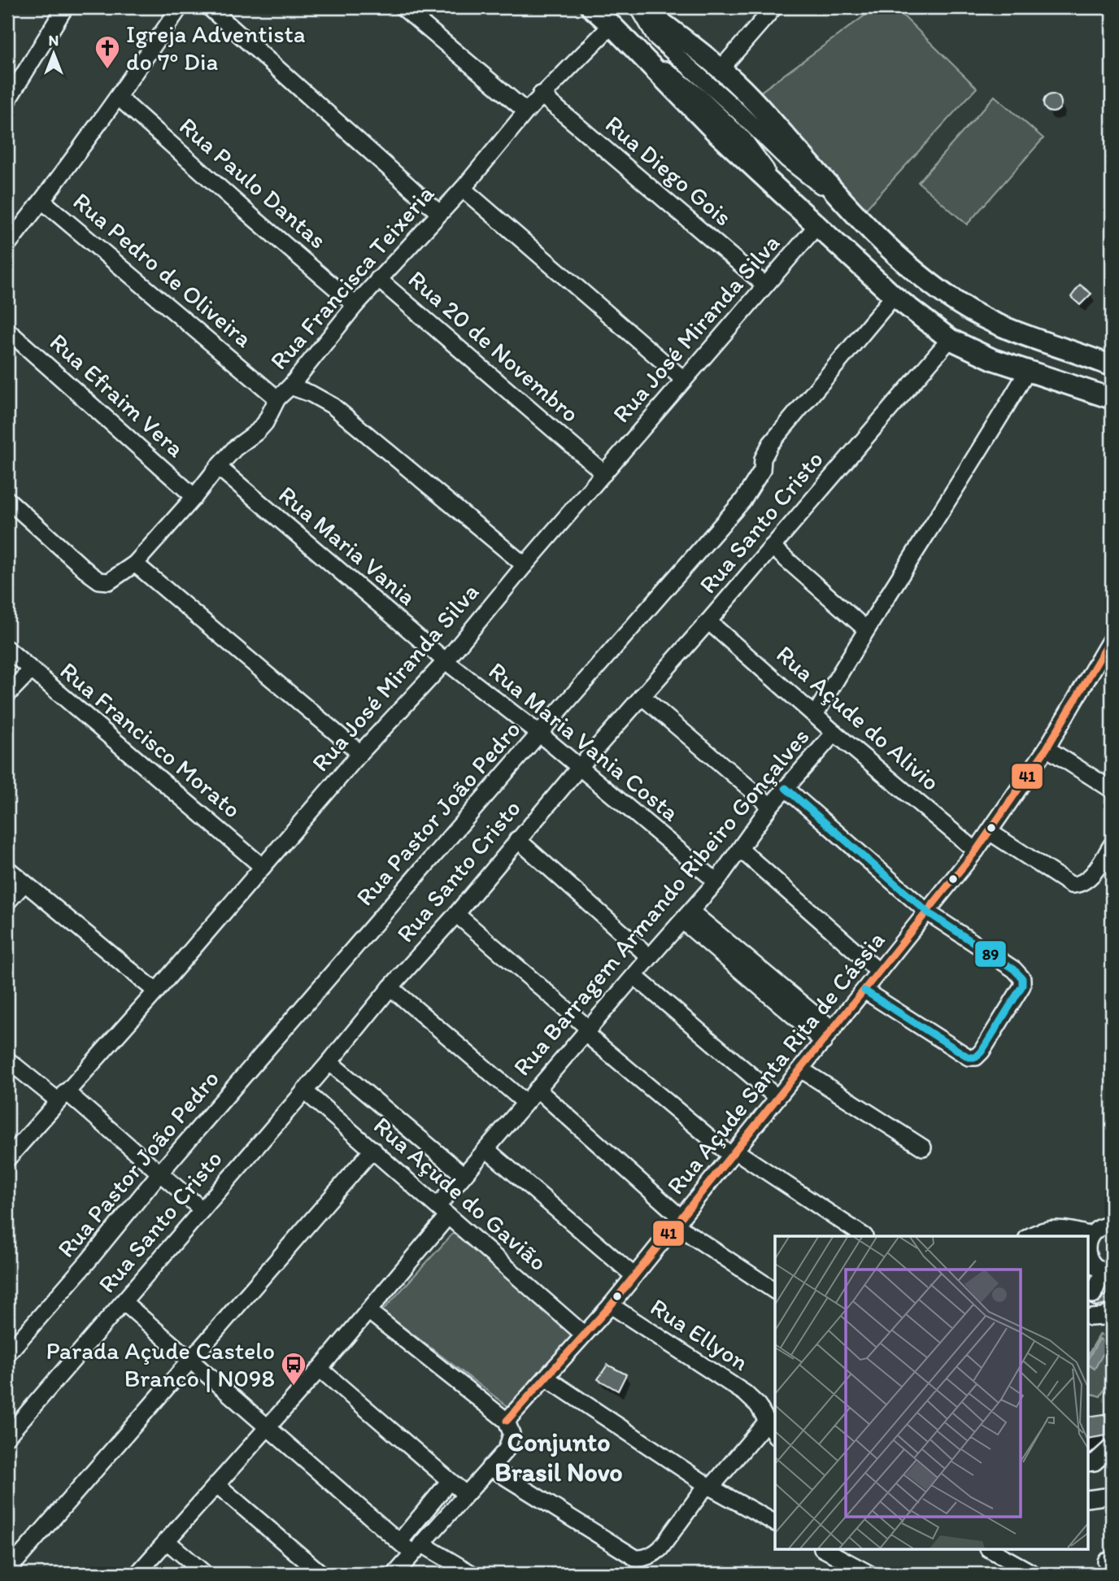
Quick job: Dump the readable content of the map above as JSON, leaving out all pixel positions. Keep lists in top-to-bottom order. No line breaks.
{"streets":{"street":["Rua Diego Gois","Rua Paulo Dantas","Rua Pedro de Oliveira","Rua Francisca Teixeria","Rua José Miranda Silva","Rua 20 de Novembro","Rua Efraim Vera","Rua Santo Cristo","Rua Maria Vania","Rua Açude do Alivio","Rua Francisco Morato","Rua Maria Vania Costa","Rua Pastor João Pedro","Rua Barragem Armando Ribeiro Gonçalves","Rua Açude Santa Rita de Cássia","Rua Açude do Gavião","Rua Ellyon"]},"crossings":[["Rua Diego Gois","Rua Francisca Teixeria"],["Rua Diego Gois","Rua José Miranda Silva"],["Rua Paulo Dantas","Rua Francisca Teixeria"],["Rua Pedro de Oliveira","Rua Francisca Teixeria"],["Rua Francisca Teixeria","Rua 20 de Novembro"],["Rua Francisca Teixeria","Rua Efraim Vera"],["Rua Francisca Teixeria","Rua Maria Vania"],["Rua José Miranda Silva","Rua 20 de Novembro"],["Rua José Miranda Silva","Rua Maria Vania"],["Rua José Miranda Silva","Rua Francisco Morato"],["Rua José Miranda Silva","Rua Maria Vania Costa"],["Rua Santo Cristo","Rua Açude do Alivio"],["Rua Santo Cristo","Rua Maria Vania Costa"],["Rua Santo Cristo","Rua Açude do Gavião"],["Rua Maria Vania","Rua Maria Vania Costa"],["Rua Açude do Alivio","Rua Barragem Armando Ribeiro Gonçalves"],["Rua Açude do Alivio","Rua Açude Santa Rita de Cássia"],["Rua Maria Vania Costa","Rua Pastor João Pedro"],["Rua Maria Vania Costa","Rua Barragem Armando Ribeiro Gonçalves"],["Rua Barragem Armando Ribeiro Gonçalves","Rua Açude do Gavião"],["Rua Açude Santa Rita de Cássia","Rua Açude do Gavião"],["Rua Açude Santa Rita de Cássia","Rua Ellyon"]],"districts":["Conjunto Brasil Novo"],"places":{"church":["Igreja Adventista do 7º Dia"],"bus stop":["Parada Açude Castelo Branco | N098"]},"lines":["transit line 41","transit line 89"],"north":"top"}
